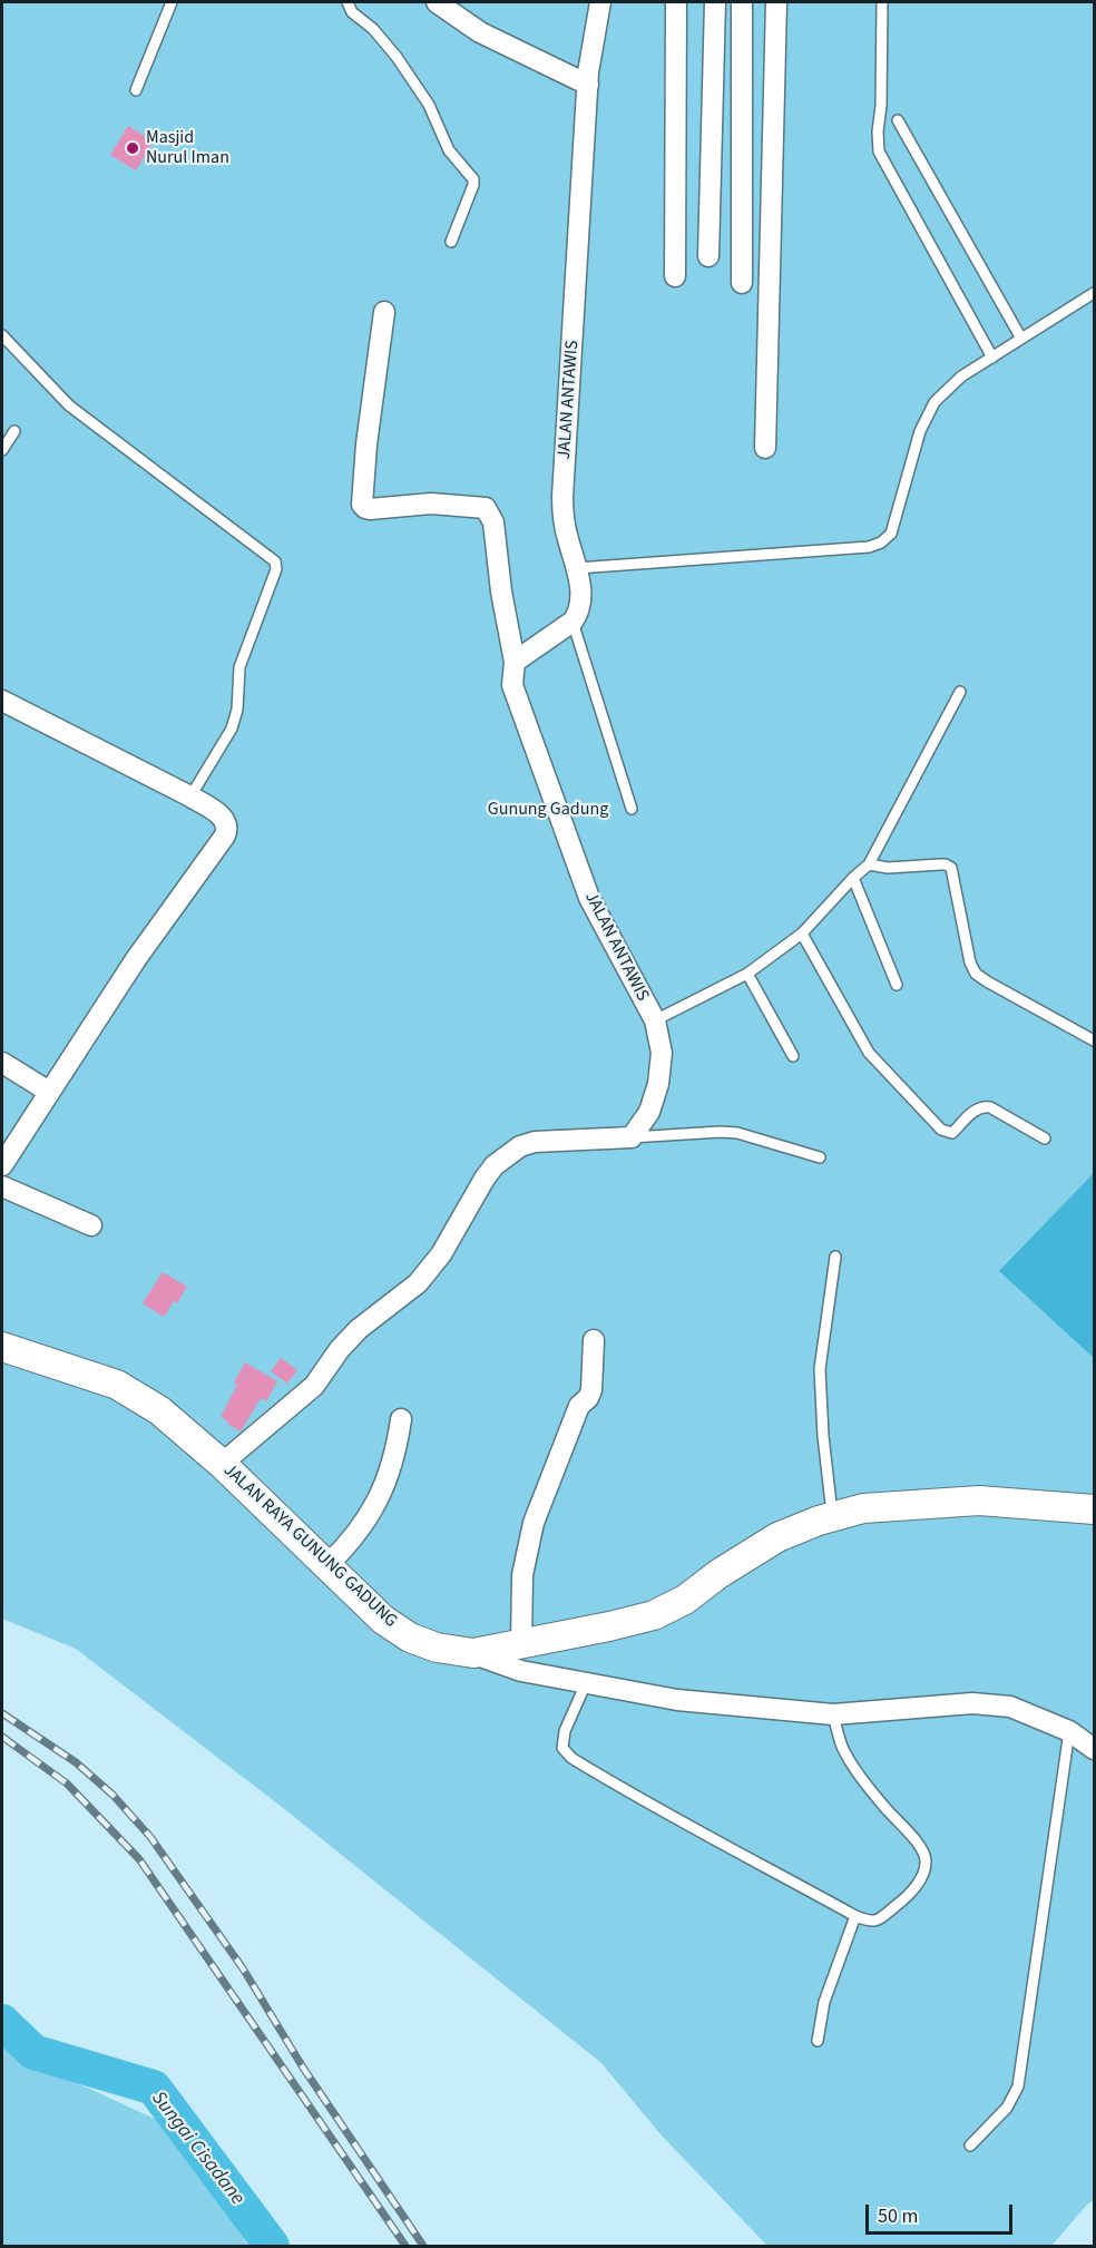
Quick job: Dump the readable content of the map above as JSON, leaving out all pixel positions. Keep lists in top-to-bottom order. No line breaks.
{"streets":{"street":["JALAN ANTAWIS","JALAN RAYA GUNUNG GADUNG"]},"water":["Sungai Cisadane"],"parks":["Gunung Gadung"],"places":["Masjid Nurul Iman"],"scale_bar":"50 m"}
